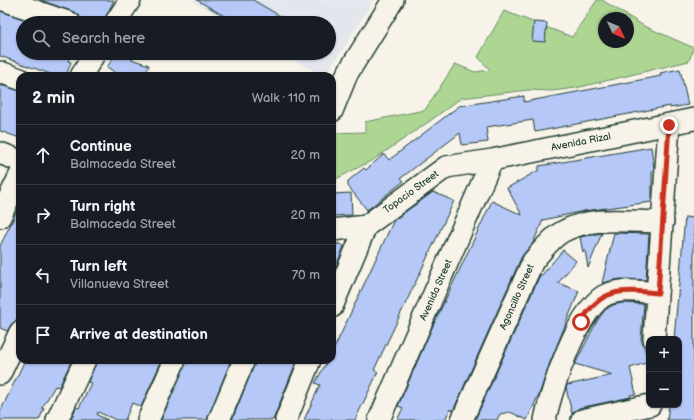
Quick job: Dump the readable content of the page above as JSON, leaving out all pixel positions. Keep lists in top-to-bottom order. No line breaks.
{"streets":{"street":["Avenida Rizal","Topacio Street","Avenida Street","Agoncillo Street"]},"crossings":[["Avenida Rizal","Topacio Street"],["Avenida Rizal","Avenida Street"],["Topacio Street","Avenida Street"]],"north":"bottom right","page":{"search":"Search here","heading":["2 min","Walk · 110 m"],"list":[["Continue","Balmaceda Street","20 m"],["Turn right","Balmaceda Street","20 m"],["Turn left","Villanueva Street","70 m"],"Arrive at destination"],"map_buttons":["+","−"]}}
